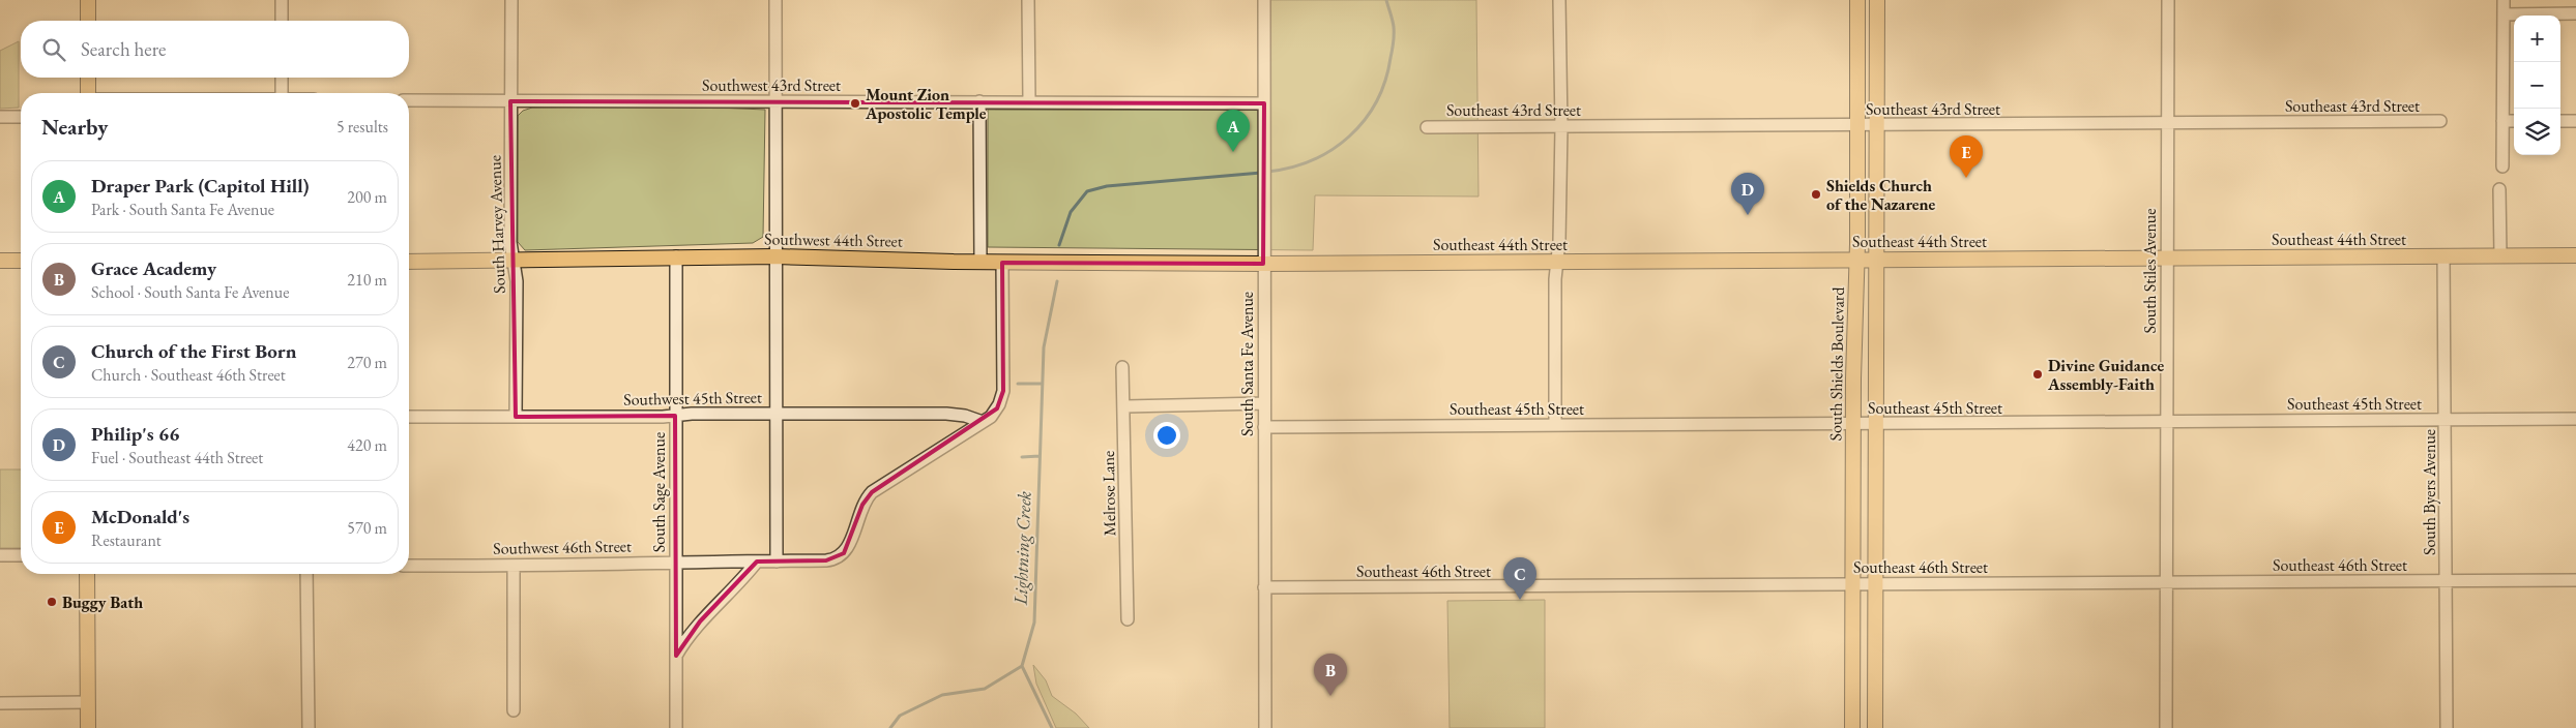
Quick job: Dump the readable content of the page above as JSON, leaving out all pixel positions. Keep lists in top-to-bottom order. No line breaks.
{"streets":{"main road":["Southeast 44th Street","Southwest 44th Street","South Shields Boulevard"],"street":["Southwest 43rd Street","Southeast 43rd Street","South Harvey Avenue","South Stiles Avenue","South Santa Fe Avenue","Southwest 45th Street","Southeast 45th Street","South Sage Avenue","South Byers Avenue","Melrose Lane","Southwest 46th Street","Southeast 46th Street"]},"crossings":[["Southwest 43rd Street","South Harvey Avenue"],["Southwest 43rd Street","South Santa Fe Avenue"],["Southeast 43rd Street","South Stiles Avenue"],["Southeast 43rd Street","South Shields Boulevard"],["South Harvey Avenue","Southwest 44th Street"],["South Harvey Avenue","Southwest 45th Street"],["Southeast 44th Street","Southwest 44th Street"],["Southeast 44th Street","South Stiles Avenue"],["Southeast 44th Street","South Santa Fe Avenue"],["Southeast 44th Street","South Shields Boulevard"],["Southeast 44th Street","South Byers Avenue"],["Southwest 44th Street","South Santa Fe Avenue"],["Southwest 44th Street","South Sage Avenue"],["South Stiles Avenue","Southeast 45th Street"],["South Stiles Avenue","Southeast 46th Street"],["South Santa Fe Avenue","Southeast 45th Street"],["South Santa Fe Avenue","Southeast 46th Street"],["South Shields Boulevard","Southeast 45th Street"],["South Shields Boulevard","Southeast 46th Street"],["Southwest 45th Street","South Sage Avenue"],["Southwest 45th Street","Southwest 46th Street"],["Southeast 45th Street","South Byers Avenue"],["South Sage Avenue","Southwest 46th Street"],["South Byers Avenue","Southeast 46th Street"]],"water":["Lightning Creek"],"places":["Mount Zion Apostolic Temple","Shields Church of the Nazarene","Divine Guidance Assembly-Faith","Buggy Bath"],"page":{"map_buttons":["+","−"],"search":"Search here","heading":["Nearby","5 results"],"pins":["A","E","D","C","B"],"list":[{"mark":"A","name":"Draper Park (Capitol Hill)","note":"Park · South Santa Fe Avenue","value":"200 m"},{"mark":"B","name":"Grace Academy","note":"School · South Santa Fe Avenue","value":"210 m"},{"mark":"C","name":"Church of the First Born","note":"Church · Southeast 46th Street","value":"270 m"},{"mark":"D","name":"Philip's 66","note":"Fuel · Southeast 44th Street","value":"420 m"},{"mark":"E","name":"McDonald's","note":"Restaurant","value":"570 m"}]}}
